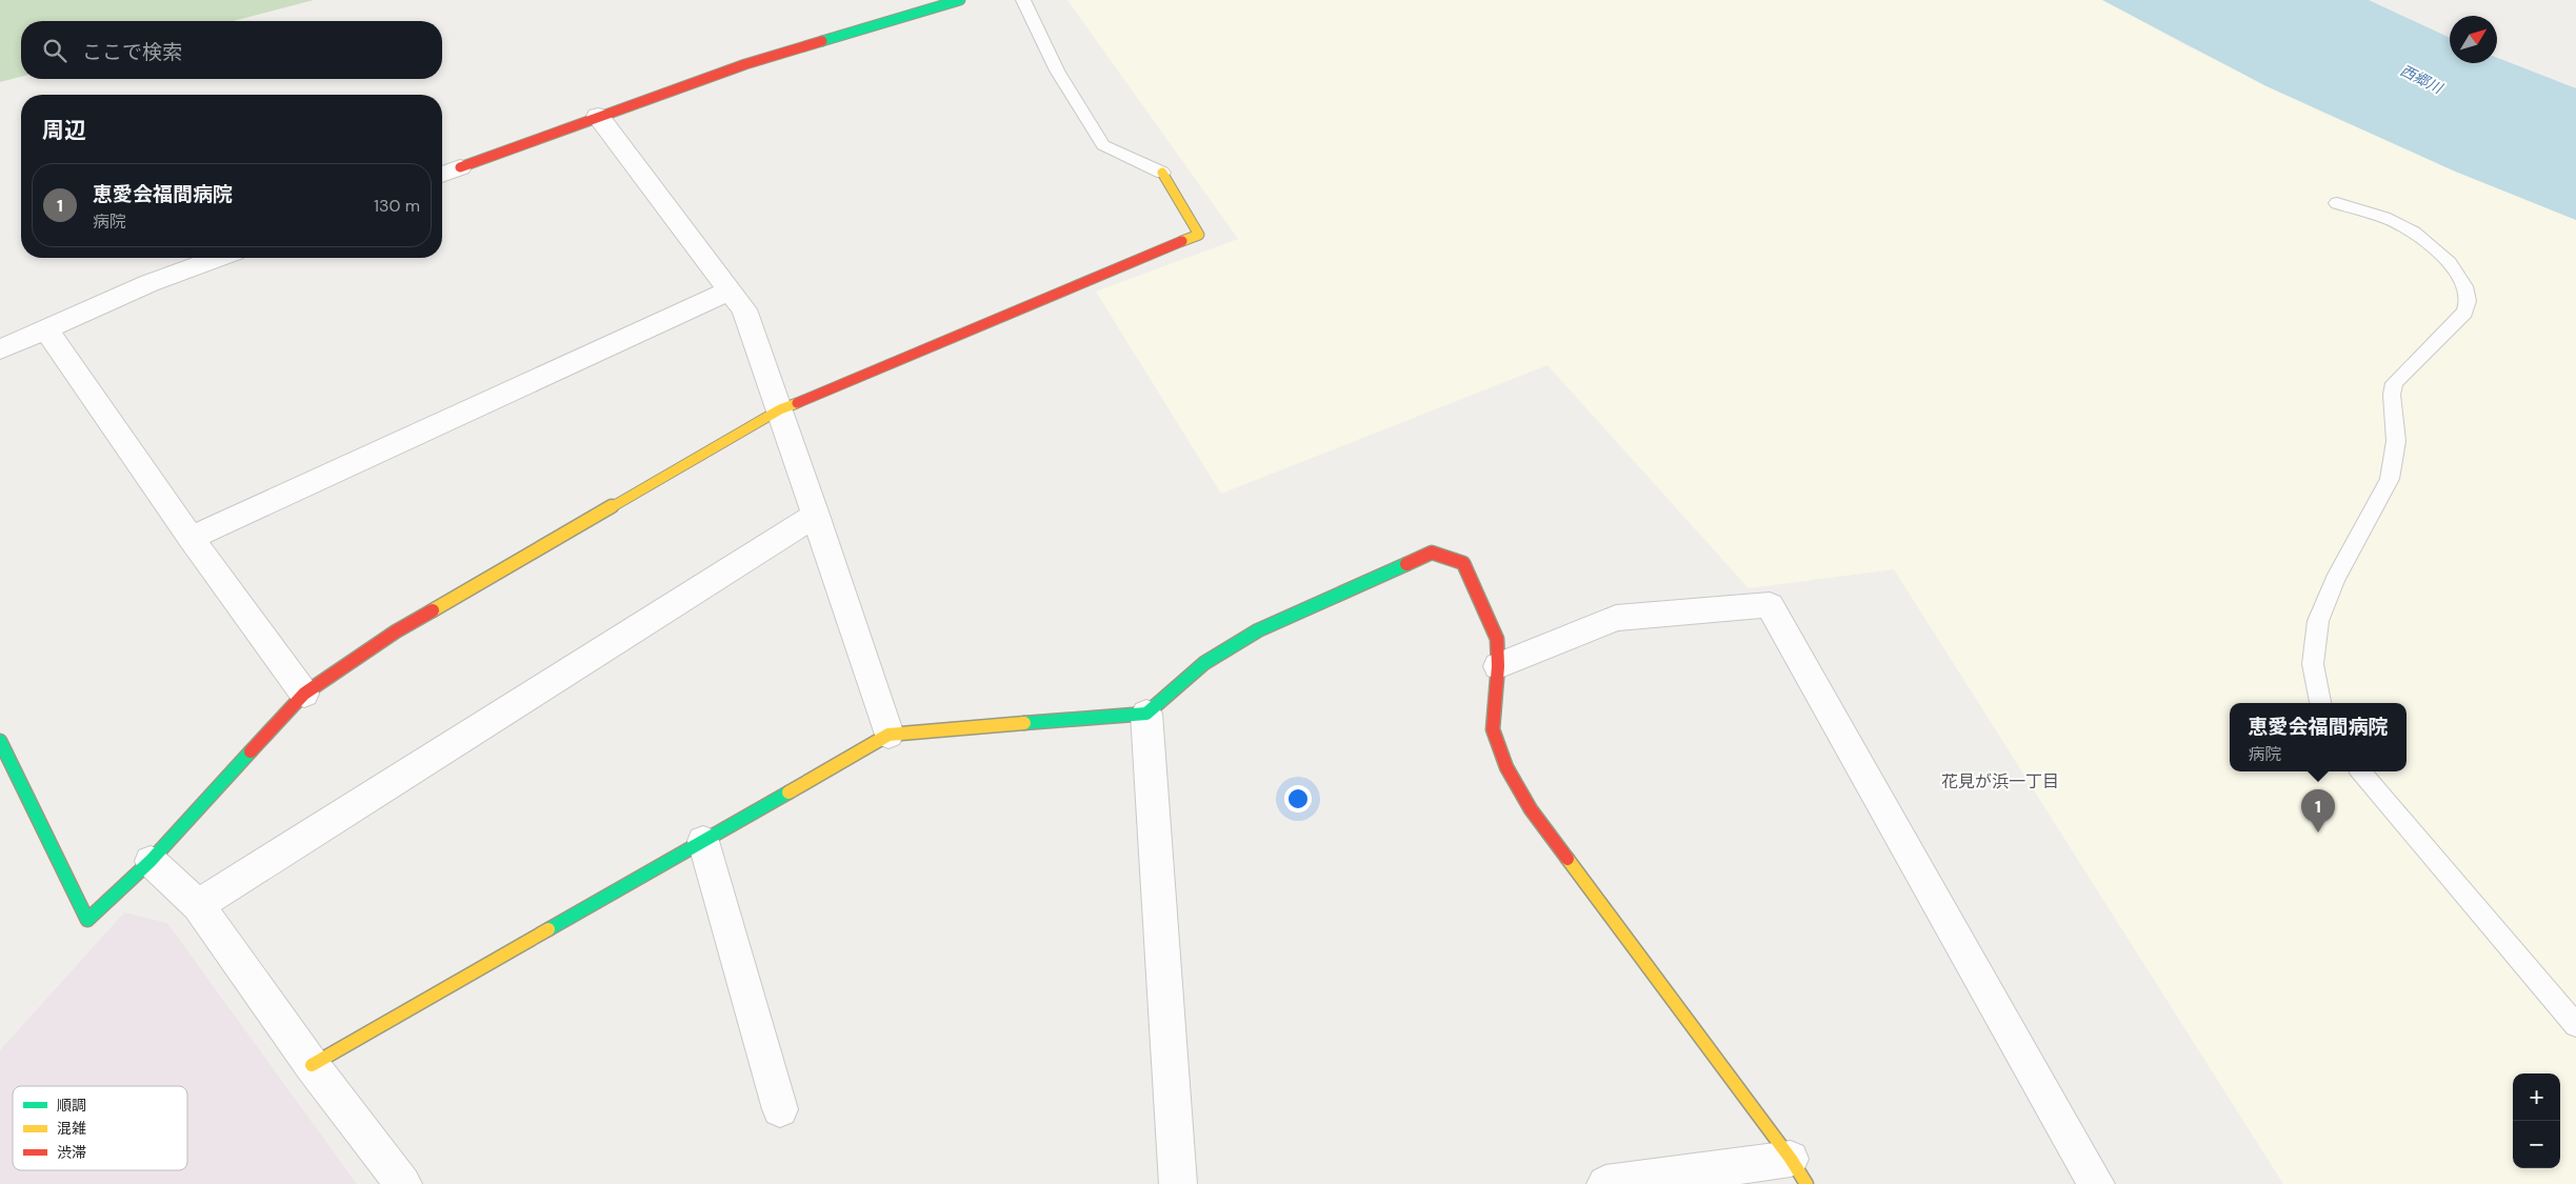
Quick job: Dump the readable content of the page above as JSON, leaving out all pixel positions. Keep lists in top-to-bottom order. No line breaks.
{"districts":["花見が浜一丁目"],"water":["西郷川"],"legend":["順調","混雑","渋滞"],"north":"top right","page":{"search":"ここで検索","heading":"周辺","list":[{"mark":"1","name":"恵愛会福間病院","note":"病院","value":"130 m"}],"popup":["恵愛会福間病院","病院"],"pins":"1","map_buttons":["+","−"]}}
